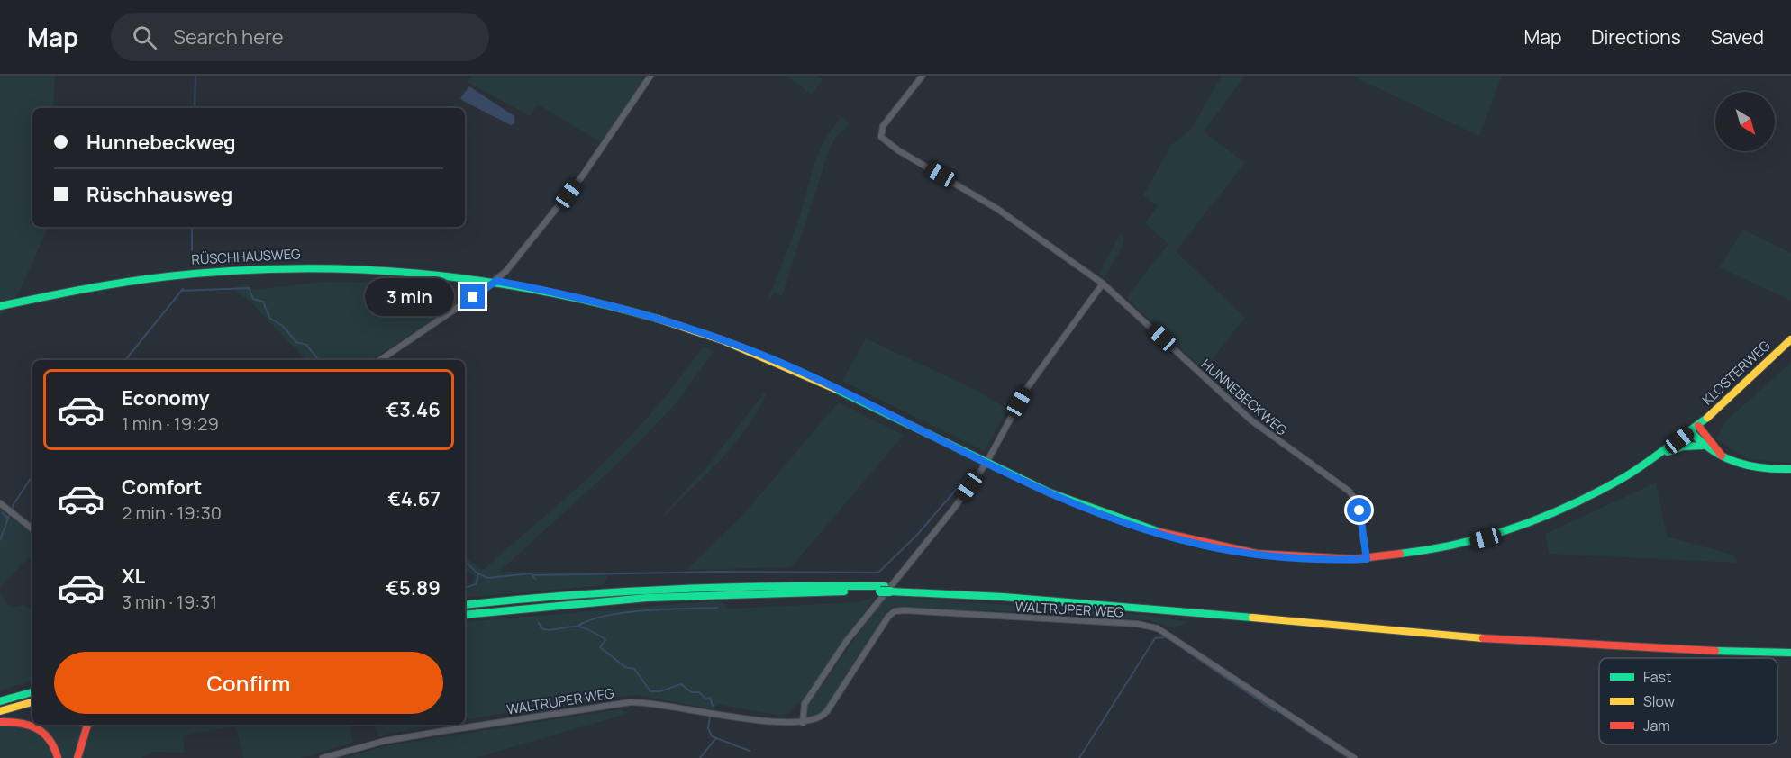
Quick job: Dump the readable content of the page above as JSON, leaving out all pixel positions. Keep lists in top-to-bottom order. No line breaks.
{"streets":{"main road":["RÜSCHHAUSWEG","KLOSTERWEG"],"street":["HUNNEBECKWEG","WALTRUPER WEG"]},"crossings":[["RÜSCHHAUSWEG","KLOSTERWEG"],["RÜSCHHAUSWEG","HUNNEBECKWEG"]],"legend":["Fast","Slow","Jam"],"north":"bottom right","page":{"header":"Map","search":"Search here","nav":["Map","Directions","Saved"],"banner":["Hunnebeckweg","Rüschhausweg"],"bubble":"3 min","list":[{"name":"Economy","note":"1 min · 19:29","value":"€3.46"},{"name":"Comfort","note":"2 min · 19:30","value":"€4.67"},{"name":"XL","note":"3 min · 19:31","value":"€5.89"}],"buttons":"Confirm"}}
